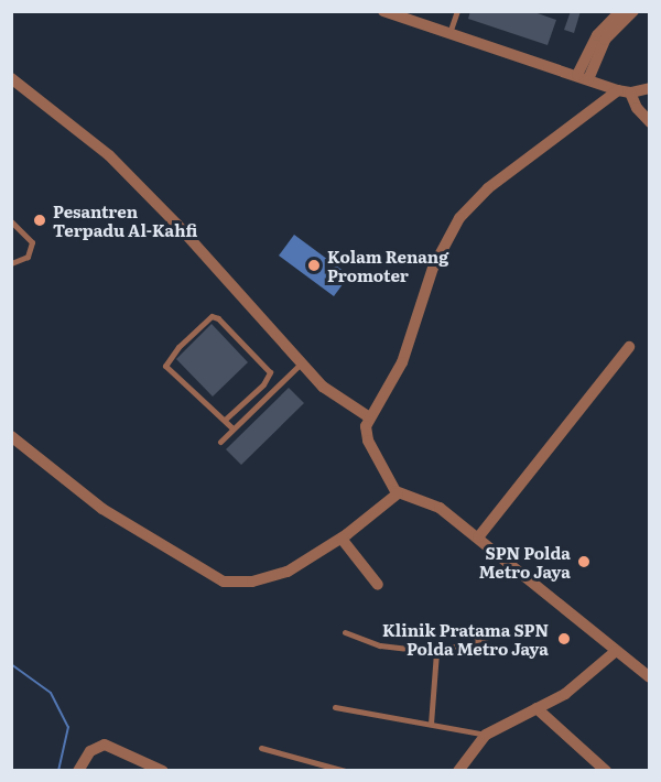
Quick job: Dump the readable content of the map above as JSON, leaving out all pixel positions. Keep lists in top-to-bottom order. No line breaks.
{"places":["Pesantren Terpadu Al-Kahfi","Kolam Renang Promoter","SPN Polda Metro Jaya","Klinik Pratama SPN Polda Metro Jaya"]}
